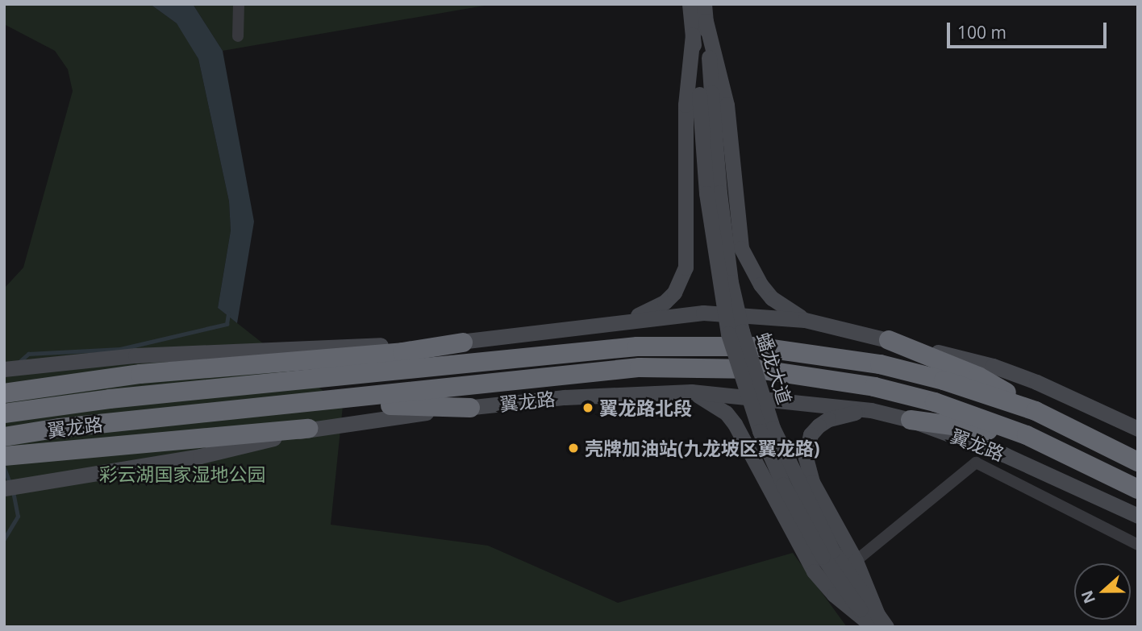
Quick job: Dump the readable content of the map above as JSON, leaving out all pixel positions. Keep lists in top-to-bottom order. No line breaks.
{"streets":{"highway":["翼龙路"],"main road":["蟠龙大道"]},"parks":["彩云湖国家湿地公园"],"places":["翼龙路北段","壳牌加油站(九龙坡区翼龙路)"],"scale_bar":"100 m","north":"left"}
